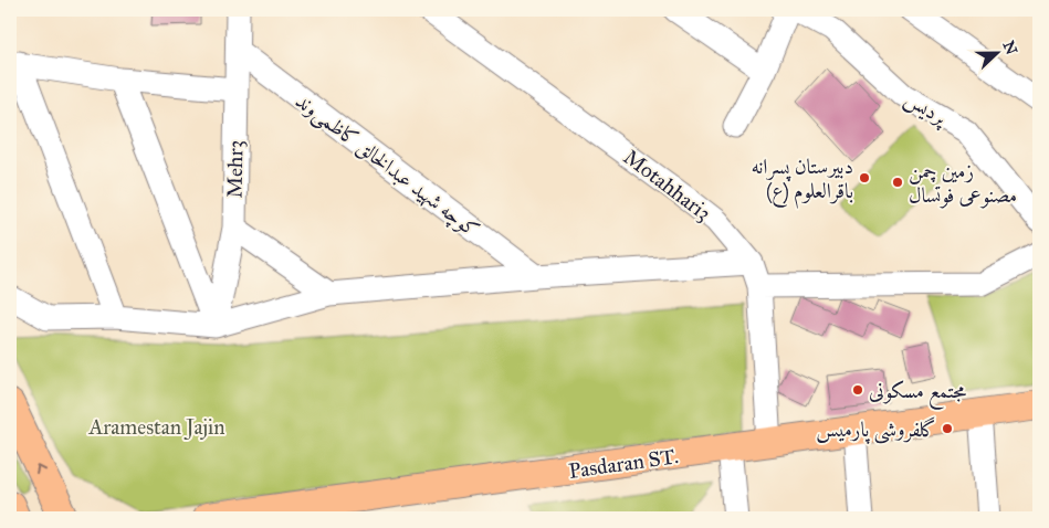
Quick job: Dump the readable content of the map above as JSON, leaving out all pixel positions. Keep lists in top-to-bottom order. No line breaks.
{"streets":{"main road":["Pasdaran ST."],"street":["پردیس","کوچه شهید عبدالخالق کاظمی‌وند","Mehr3","Motahhari3"]},"crossings":[["کوچه شهید عبدالخالق کاظمی‌وند","Mehr3"],["Motahhari3","Pasdaran ST."]],"parks":["Aramestan Jajin"],"places":["دبیرستان پسرانه باقرالعلوم (ع)","زمین چمن مصنوعی فوتسال","مجتمع مسکونی","گلفروشی پارمیس"],"north":"right"}
